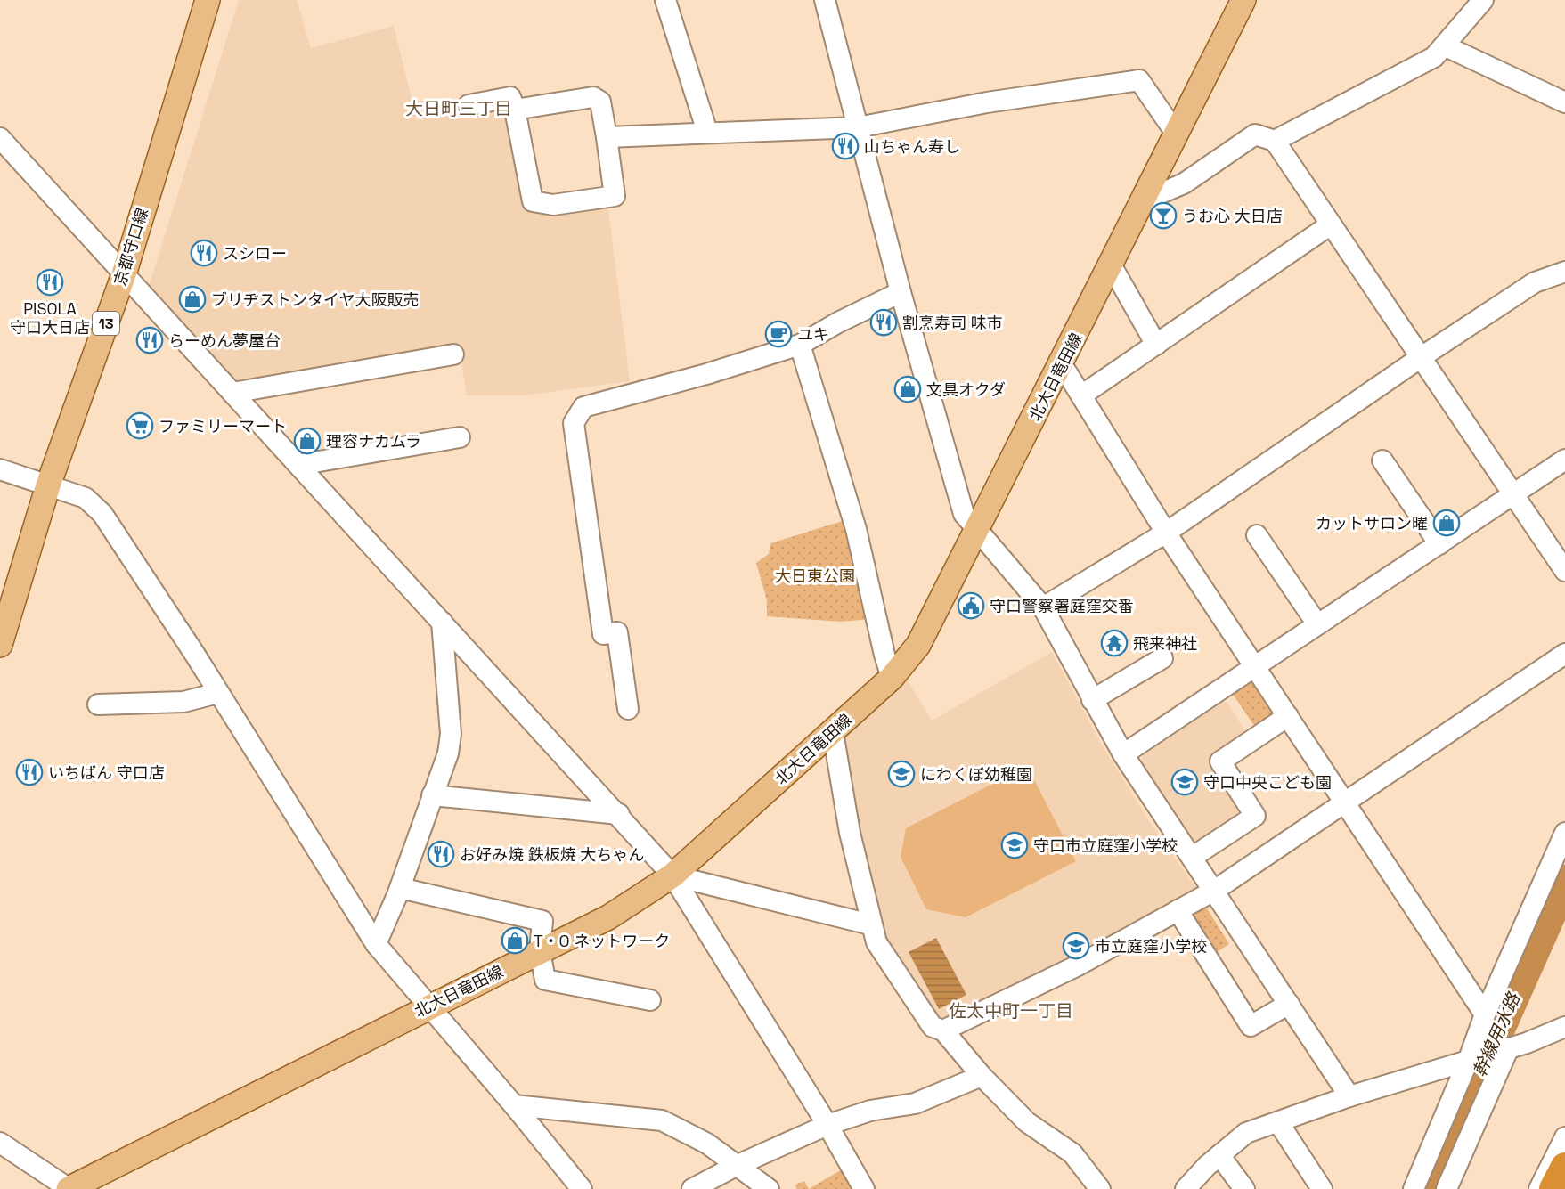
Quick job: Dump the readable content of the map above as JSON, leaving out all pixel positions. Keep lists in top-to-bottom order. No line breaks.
{"streets":{"main road":["京都守口線","13","北大日竜田線"]},"districts":["大日町三丁目","佐太中町一丁目"],"water":["幹線用水路"],"parks":["大日東公園"],"places":{"restaurant":["山ちゃん寿し","スシロー","PISOLA 守口大日店","割烹寿司 味市","らーめん夢屋台","いちばん 守口店","お好み焼 鉄板焼 大ちゃん"],"bar":["うお心 大日店"],"shop":["ブリヂストンタイヤ大阪販売","文具オクダ","理容ナカムラ","カットサロン曜","T・O ネットワーク"],"cafe":["ユキ"],"supermarket":["ファミリーマート"],"public building":["守口警察署庭窪交番"],"temple":["飛来神社"],"school or university":["にわくぼ幼稚園","守口中央こども園","守口市立庭窪小学校","市立庭窪小学校"]}}
